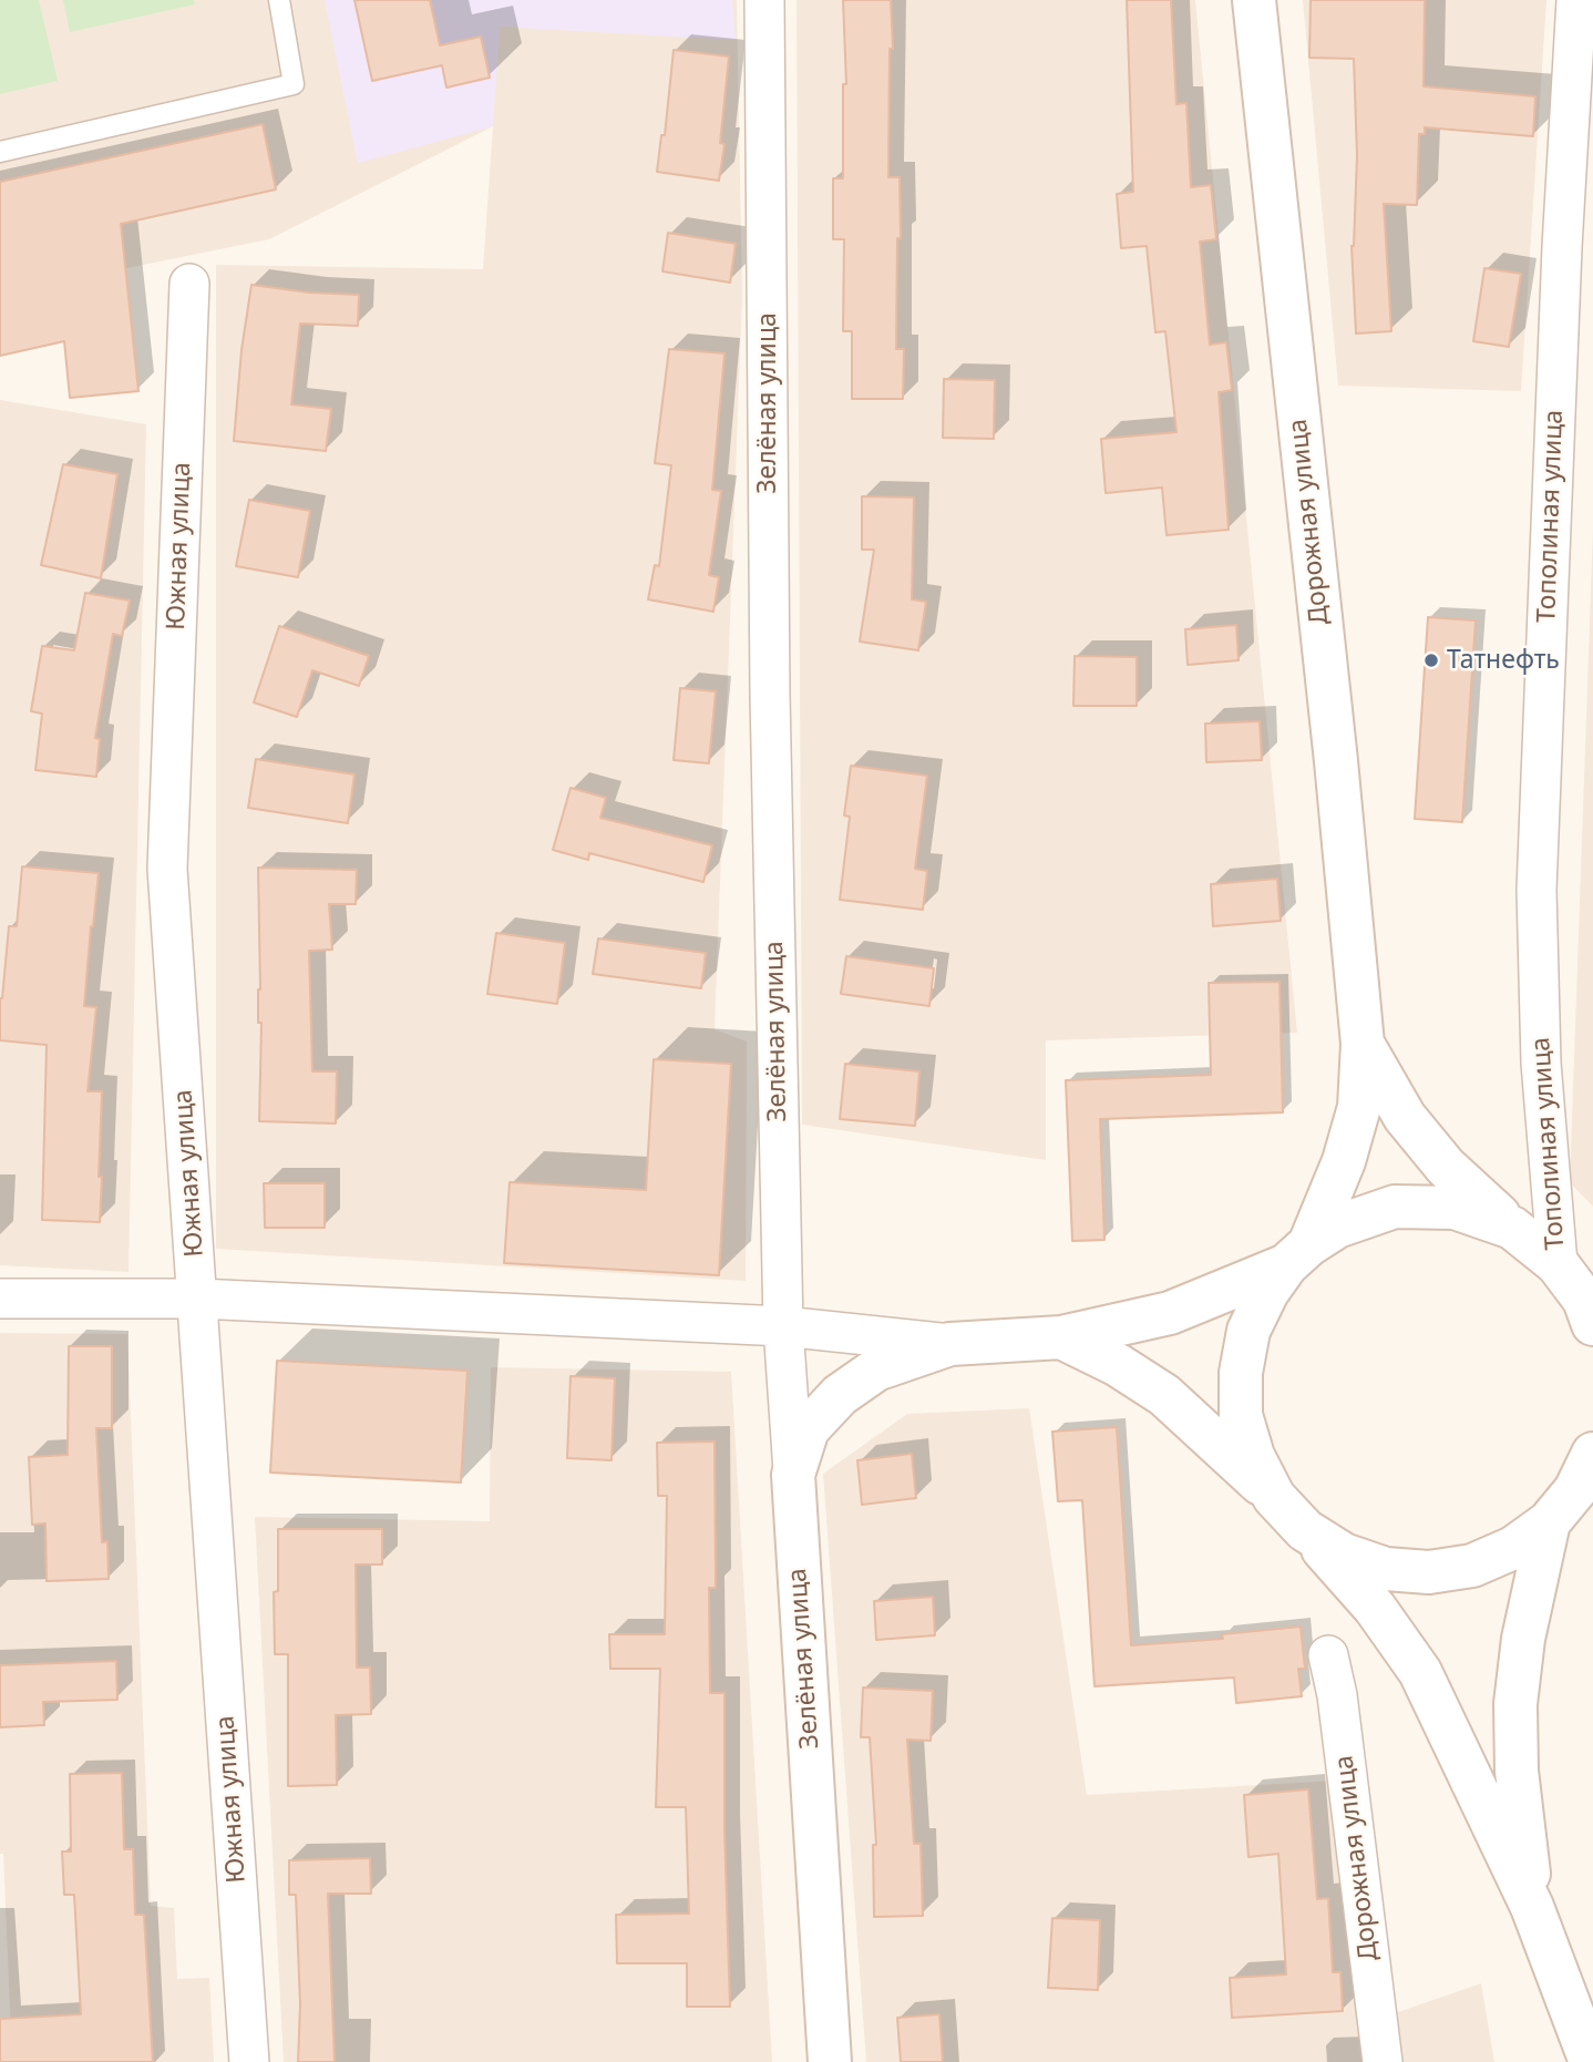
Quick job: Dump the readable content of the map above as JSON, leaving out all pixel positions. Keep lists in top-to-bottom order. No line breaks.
{"streets":{"main road":["Зелёная улица","Дорожная улица"],"street":["Тополиная улица","Южная улица"]},"places":["Татнефть"]}
